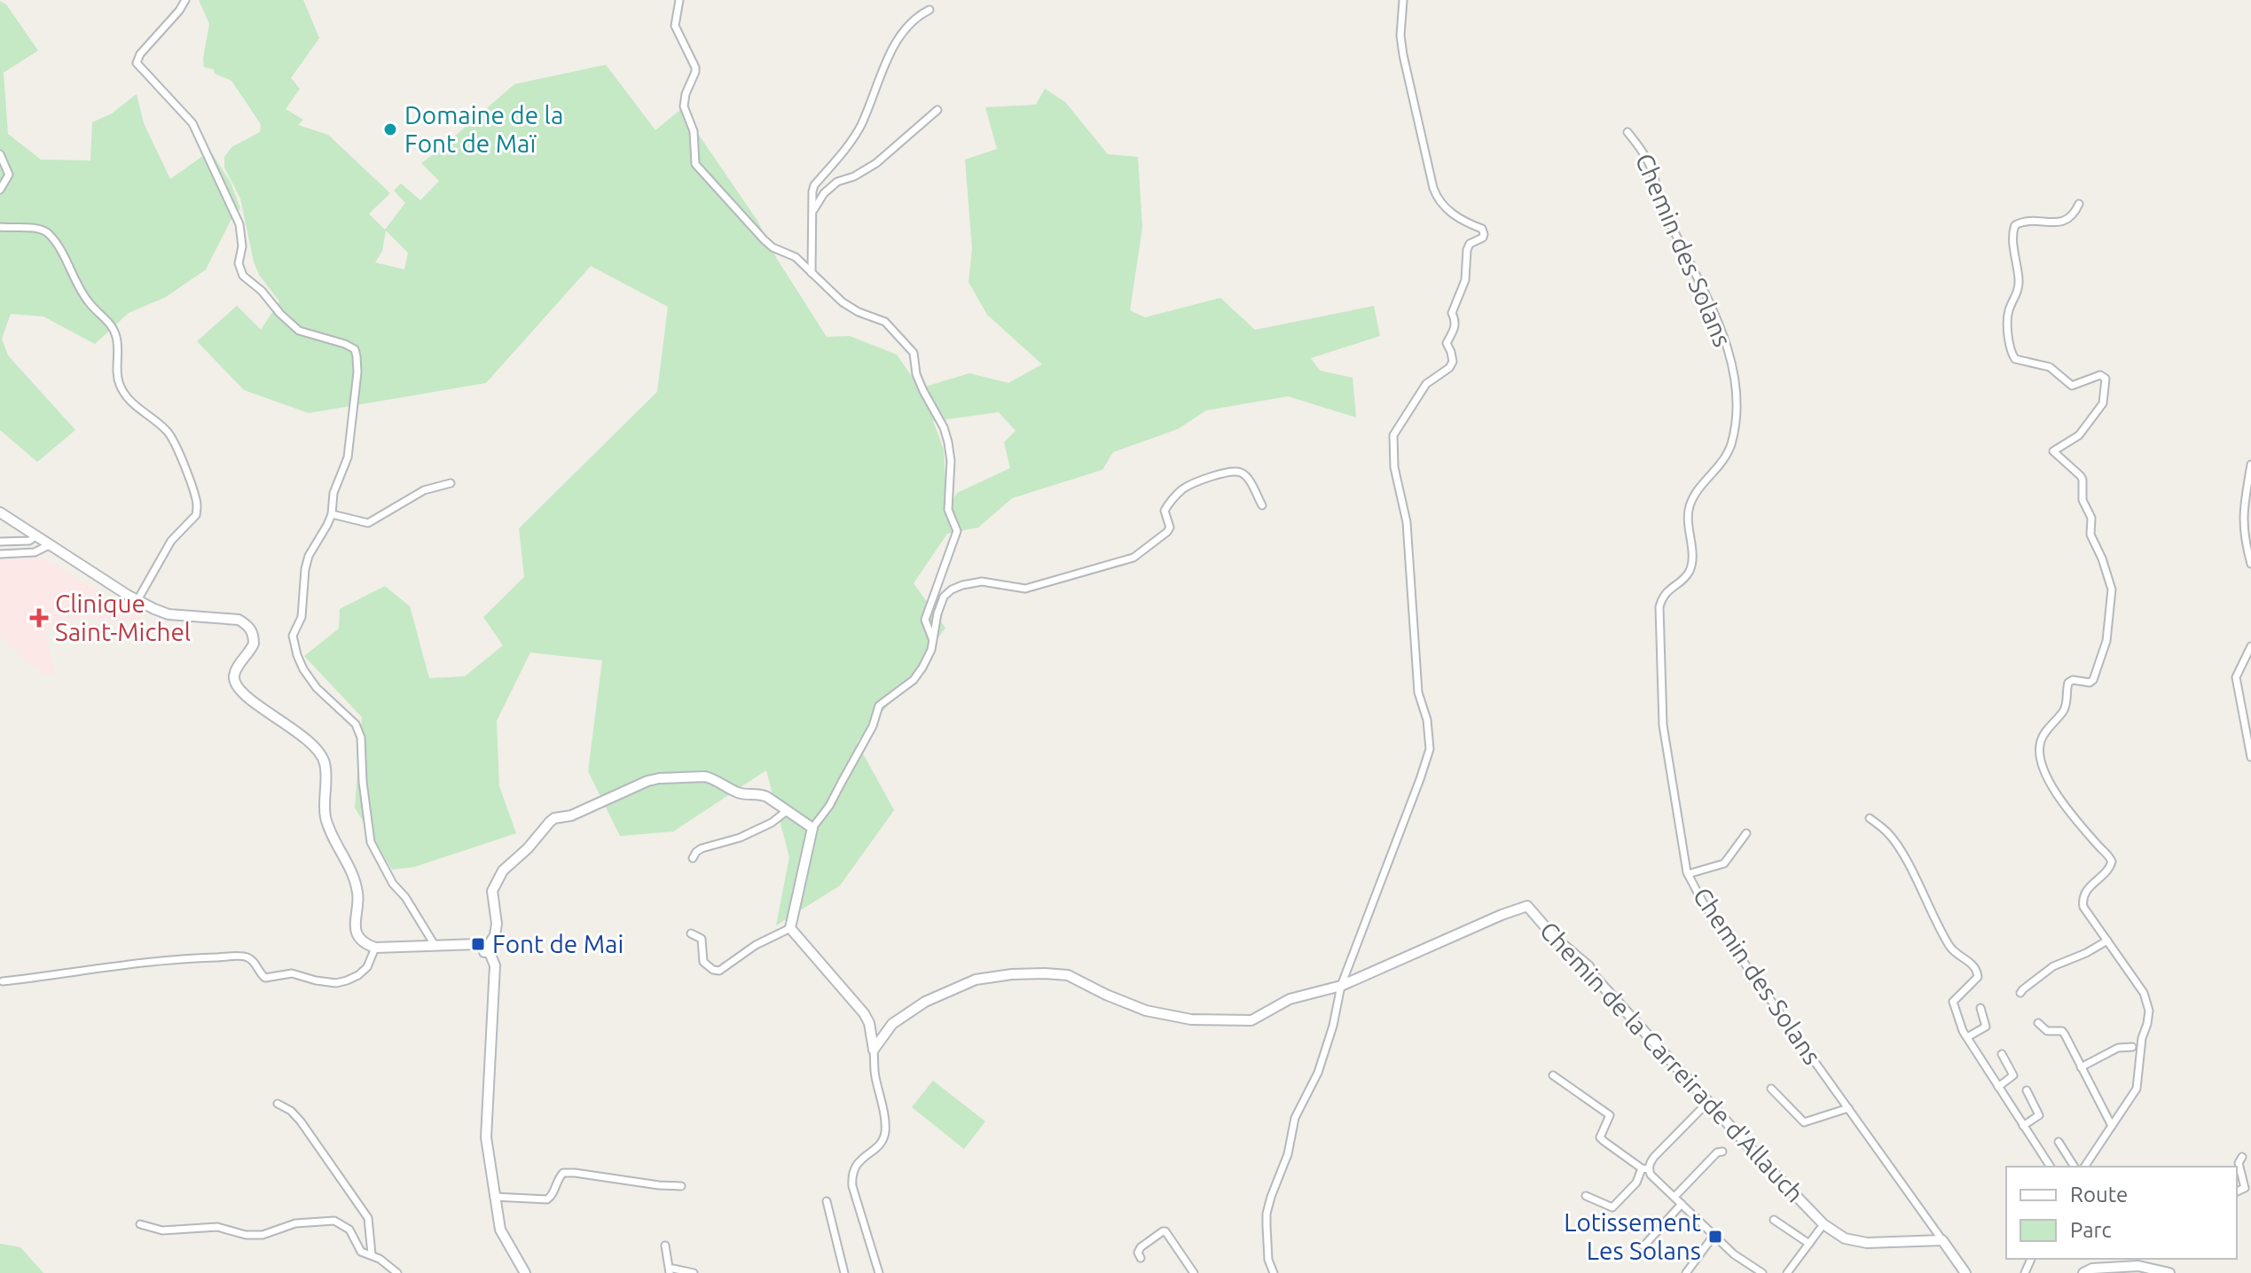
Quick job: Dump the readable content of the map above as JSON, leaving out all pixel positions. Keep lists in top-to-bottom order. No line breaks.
{"streets":{"street":["Chemin des Solans","Chemin de la Carreirade d'Allauch"]},"crossings":[["Chemin des Solans","Chemin de la Carreirade d'Allauch"]],"places":{"other":["Domaine de la Font de Maï"],"health":["Clinique Saint-Michel"],"transit":["Font de Mai","Lotissement Les Solans"]},"legend":["Route","Parc"]}
